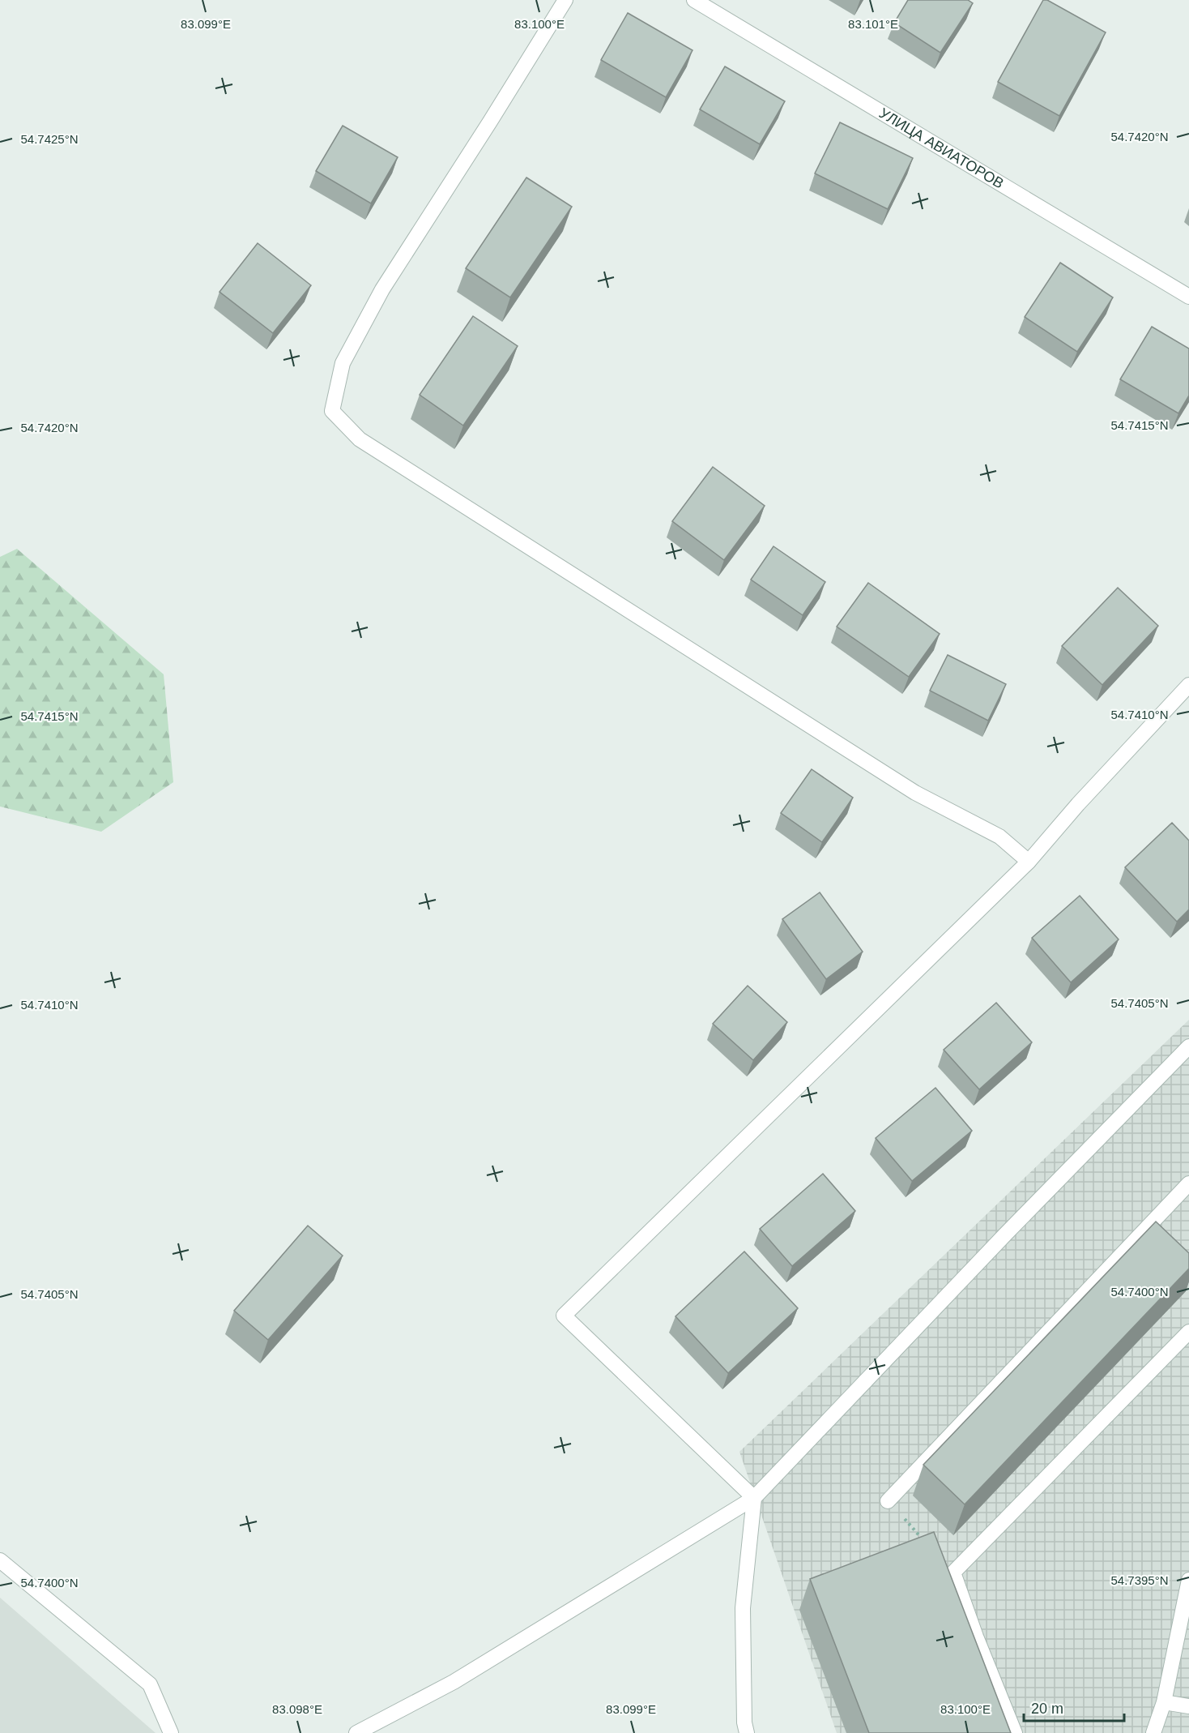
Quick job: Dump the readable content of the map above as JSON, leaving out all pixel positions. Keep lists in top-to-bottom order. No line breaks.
{"streets":{"street":["УЛИЦА АВИАТОРОВ"]},"scale_bar":"20 m","coordinates":["83.099°E","83.100°E","83.101°E","54.7420°N","54.7425°N","54.7415°N","54.7410°N","54.7405°N","54.7400°N","54.7395°N","83.098°E"]}
